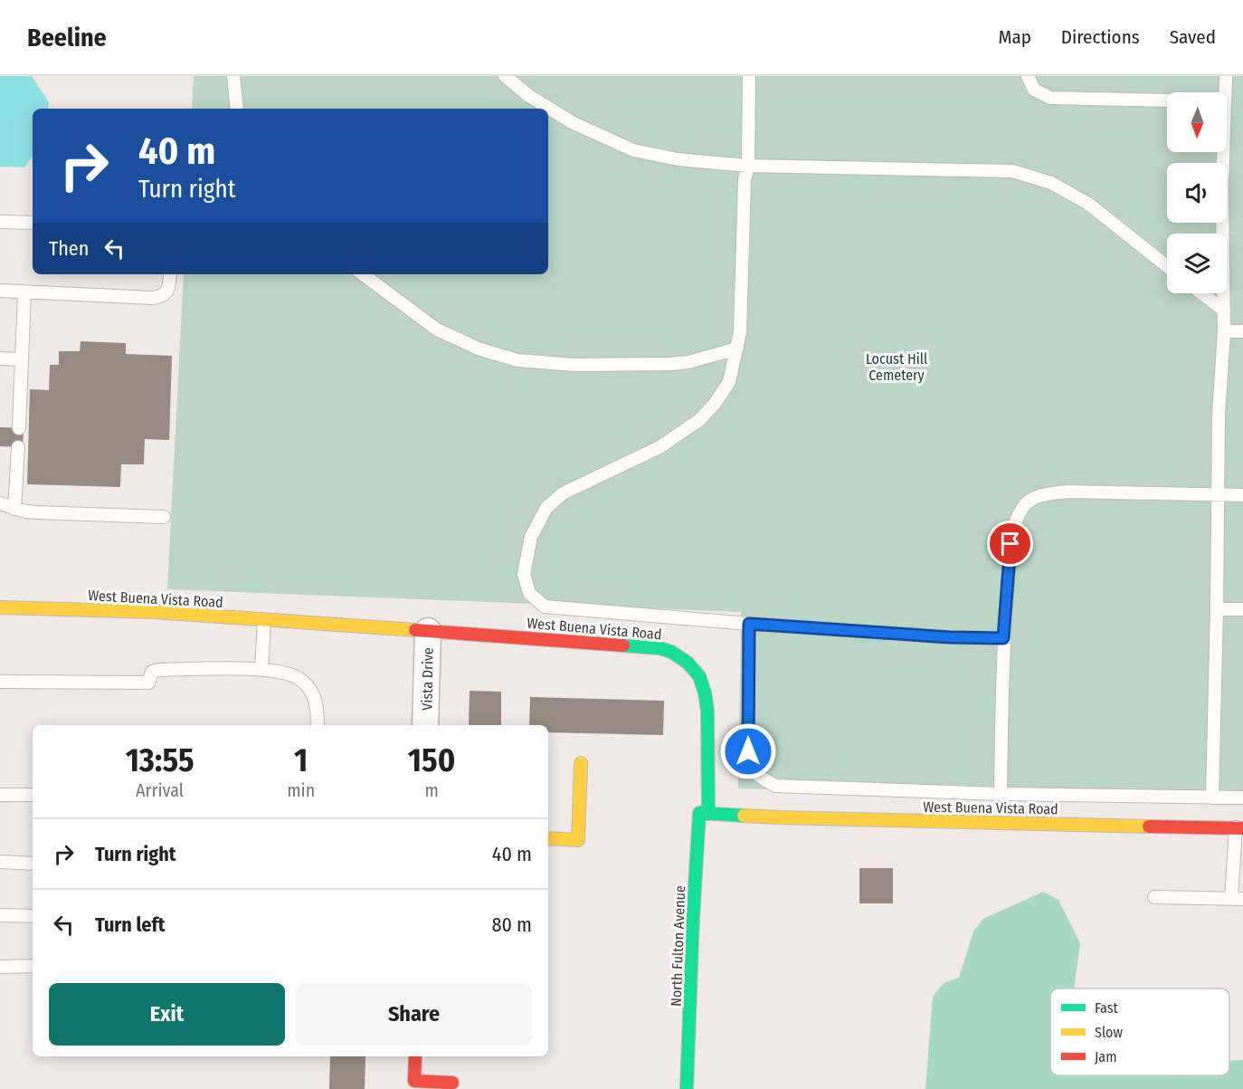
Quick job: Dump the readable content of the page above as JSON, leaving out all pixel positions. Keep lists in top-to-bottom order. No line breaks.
{"streets":{"street":["West Buena Vista Road","Vista Drive","North Fulton Avenue"]},"crossings":[["West Buena Vista Road","Vista Drive"],["West Buena Vista Road","North Fulton Avenue"]],"parks":["Locust Hill Cemetery"],"legend":["Fast","Slow","Jam"],"north":"bottom","page":{"header":"Beeline","nav":["Map","Directions","Saved"],"turn":["40 m","Turn right"],"then":"Then","eta":["13:55","Arrival","1","min","150","m"],"list":[{"name":"Turn right","value":"40 m"},{"name":"Turn left","value":"80 m"}],"buttons":["Exit","Share"]}}
